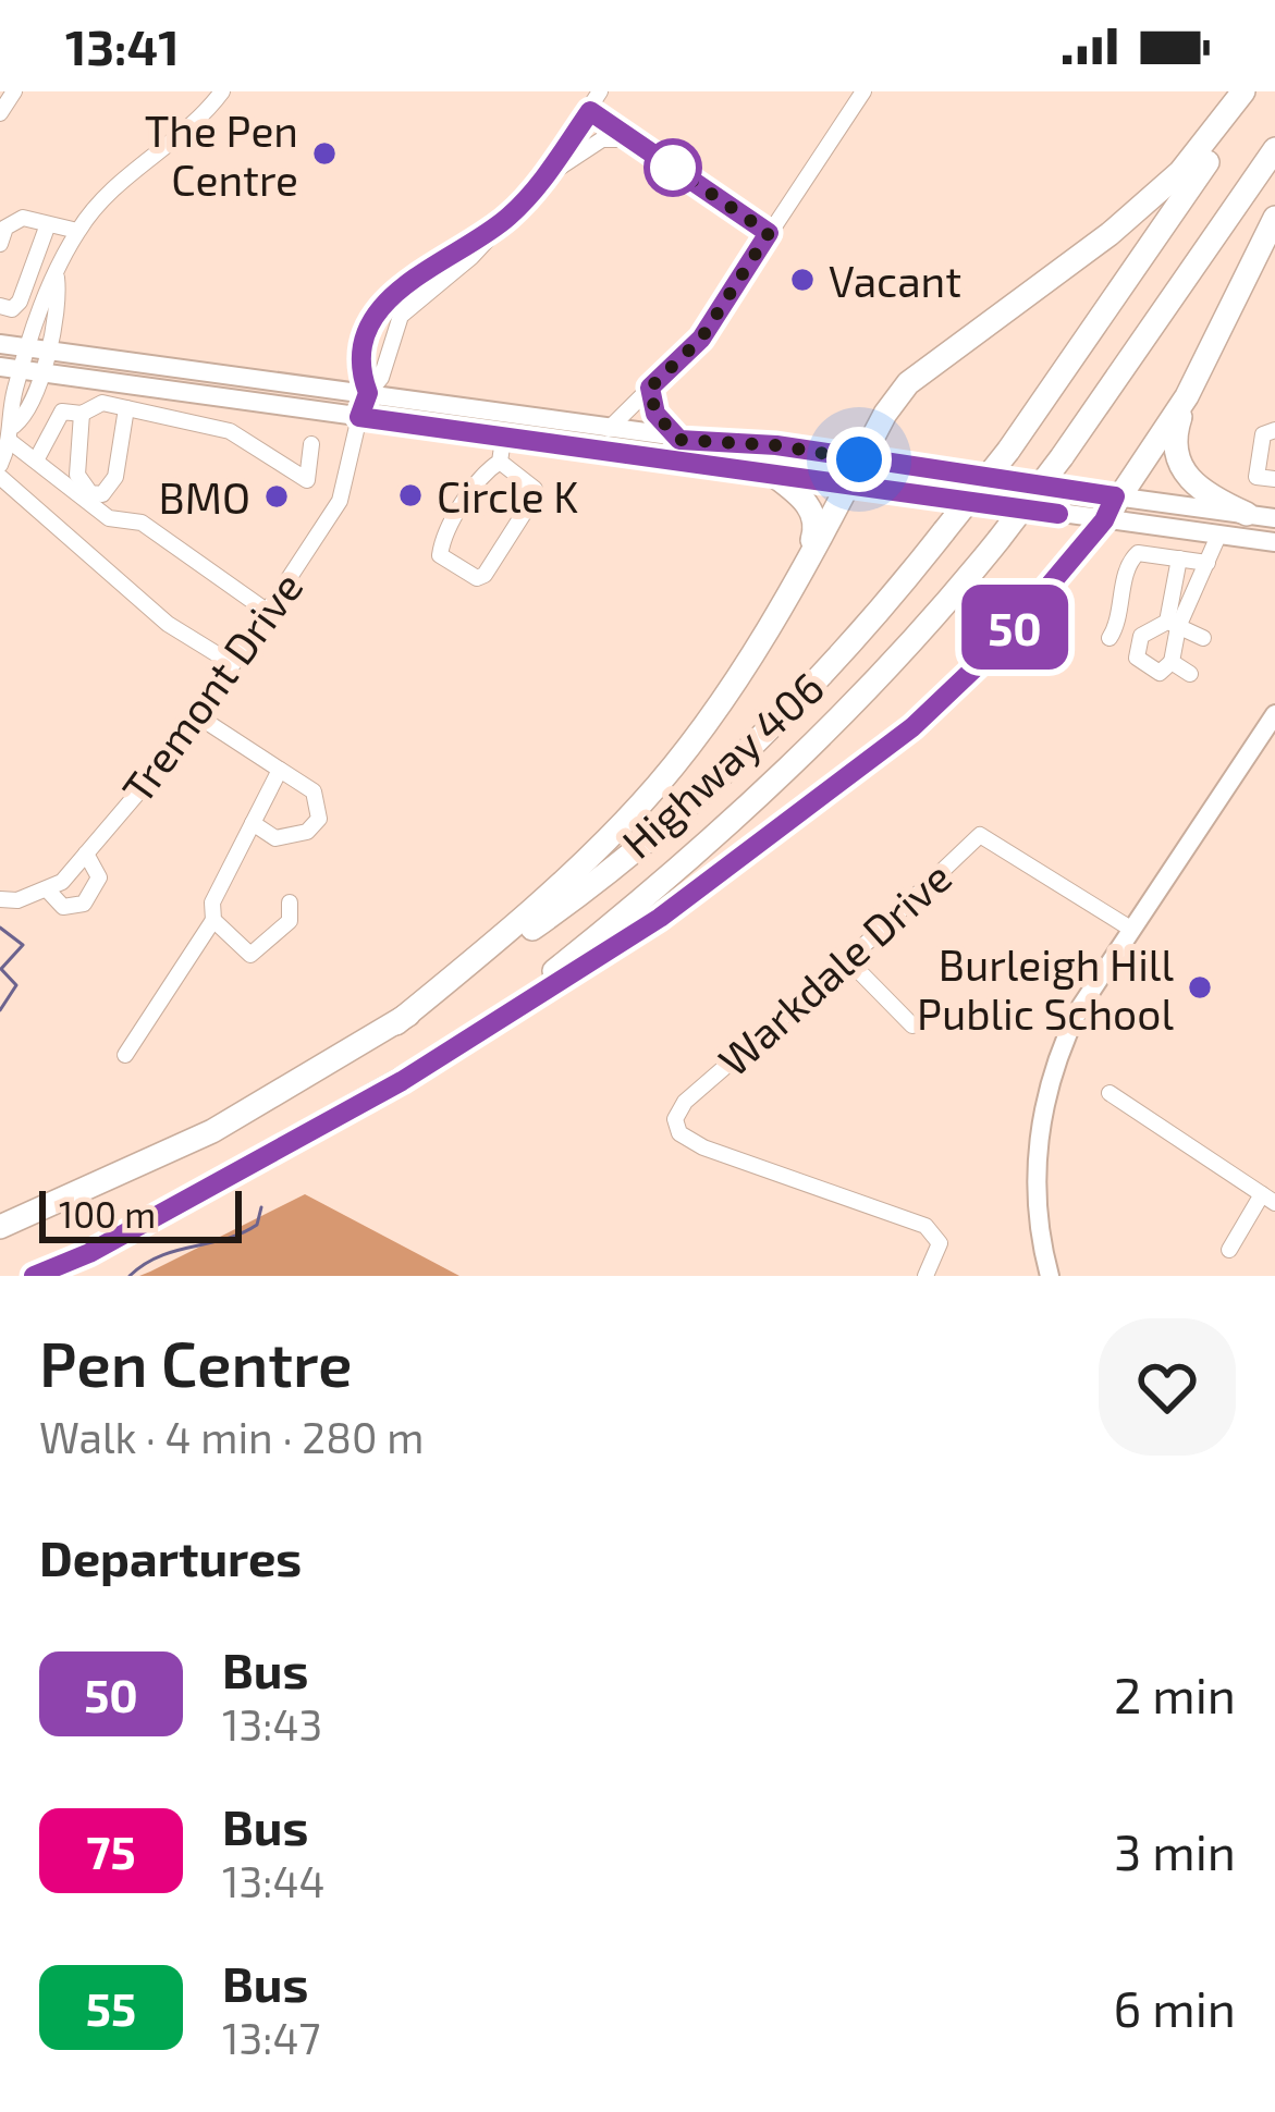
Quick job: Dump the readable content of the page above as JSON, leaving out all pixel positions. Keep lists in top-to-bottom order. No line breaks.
{"streets":{"highway":["Highway 406"],"street":["Tremont Drive","Warkdale Drive"]},"places":["The Pen Centre","Vacant","Circle K","BMO","Burleigh Hill Public School"],"lines":["bus line 50"],"scale_bar":"100 m","page":{"status":"13:41","on_map":"50","scale":"100 m","heading":[["Pen Centre","Walk · 4 min · 280 m"],"Departures"],"list":[{"mark":"50","name":"Bus","note":"13:43","value":"2 min"},{"mark":"75","name":"Bus","note":"13:44","value":"3 min"},{"mark":"55","name":"Bus","note":"13:47","value":"6 min"}]}}
